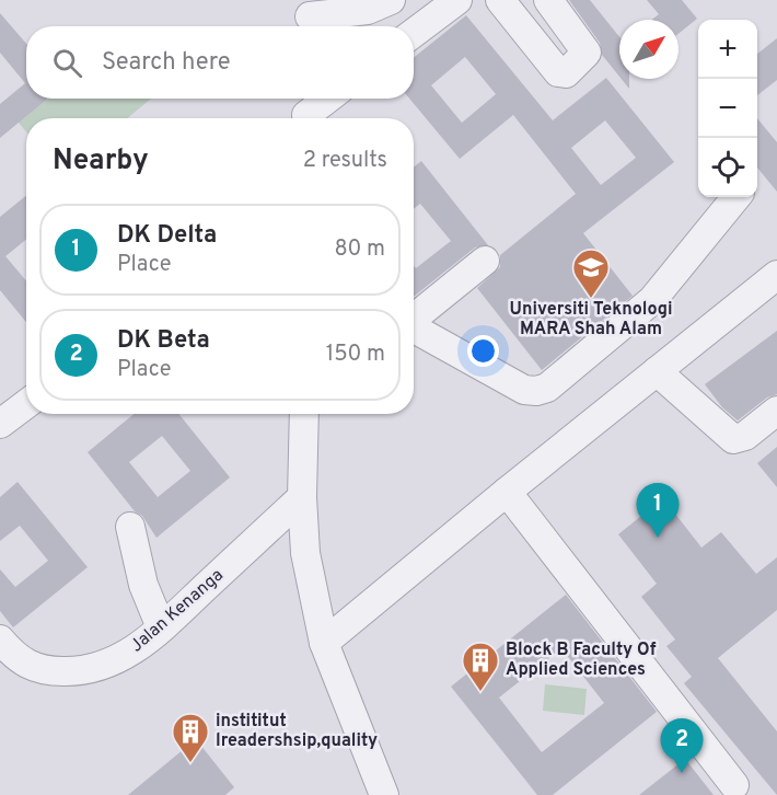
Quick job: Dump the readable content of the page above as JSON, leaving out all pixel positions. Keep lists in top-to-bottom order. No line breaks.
{"streets":{"street":["Jalan Kenanga"]},"places":{"school or university":["Universiti Teknologi MARA Shah Alam"],"building":["Block B Faculty Of Applied Sciences","instititut lreadershsip,quality"]},"north":"top right","page":{"map_buttons":["+","−"],"search":"Search here","heading":["Nearby","2 results"],"list":[{"mark":"1","name":"DK Delta","note":"Place","value":"80 m"},{"mark":"2","name":"DK Beta","note":"Place","value":"150 m"}],"pins":["1","2"]}}
